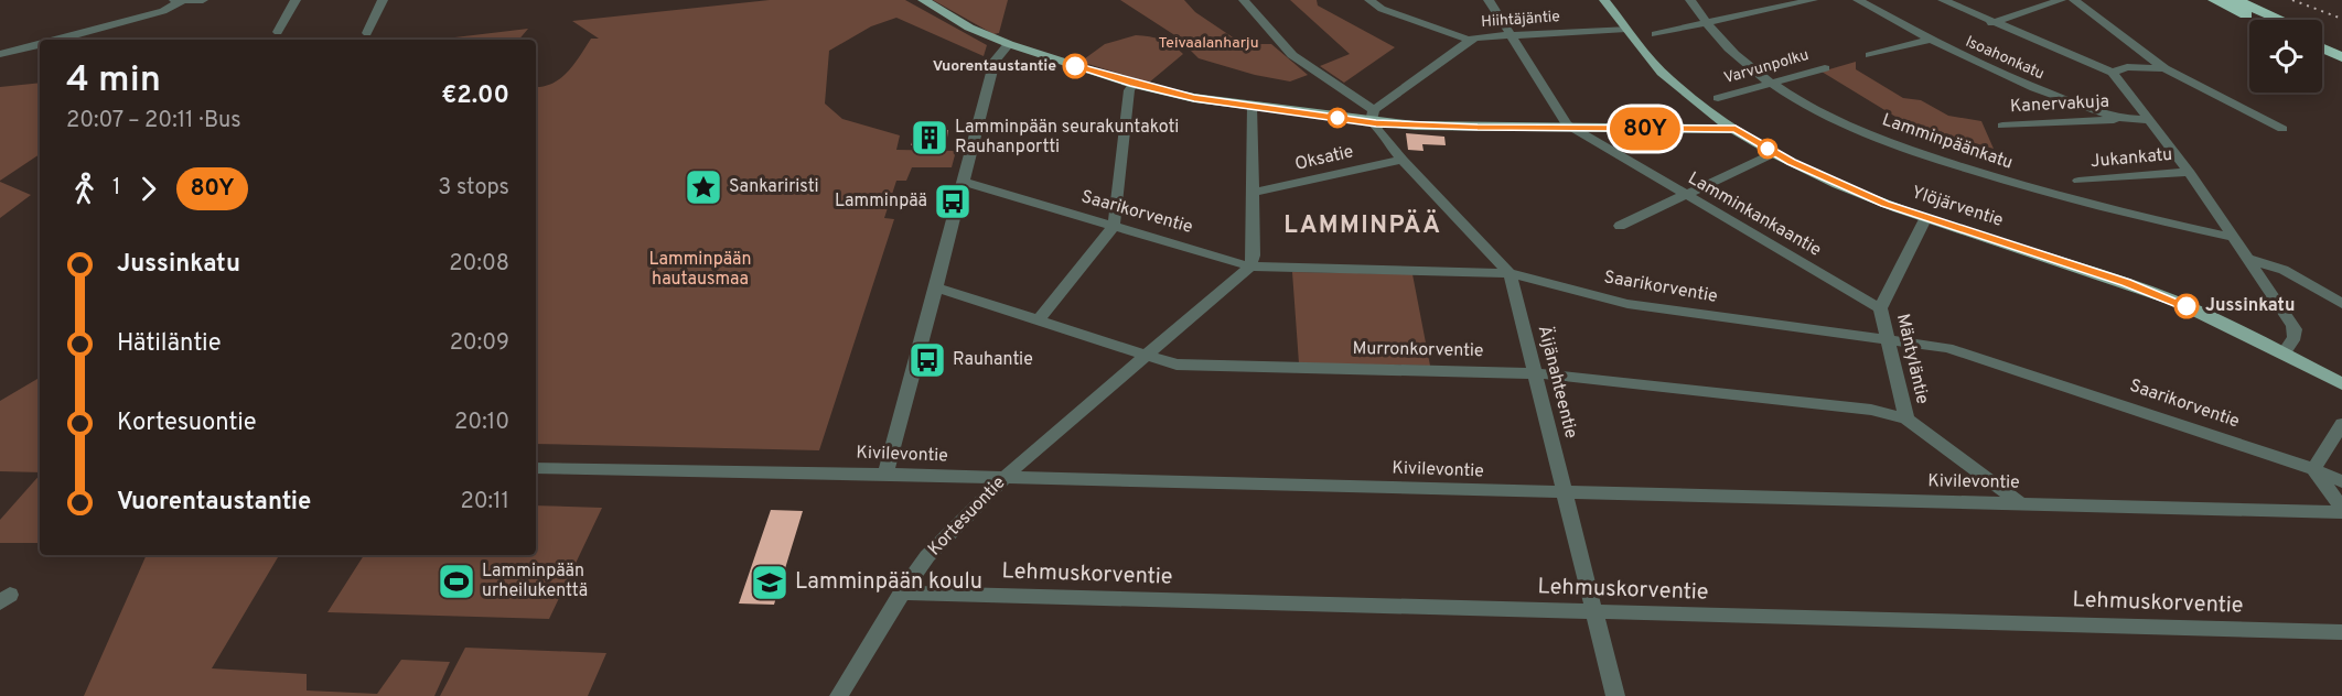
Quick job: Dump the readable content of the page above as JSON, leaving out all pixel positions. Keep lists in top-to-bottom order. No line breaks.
{"streets":{"main road":["Ylöjärventie"],"street":["Hiihtäjäntie","Isoahonkatu","Varvunpolku","Kanervakuja","Lamminpäänkatu","Oksatie","Jukankatu","Saarikorventie","Lamminkankaantie","Murronkorventie","Mäntyläntie","Äijänahteentie","Kivilevontie","Kortesuontie","Lehmuskorventie"]},"crossings":[["Hiihtäjäntie","Ylöjärventie"],["Hiihtäjäntie","Lamminkankaantie"],["Hiihtäjäntie","Äijänahteentie"],["Isoahonkatu","Kanervakuja"],["Varvunpolku","Lamminpäänkatu"],["Oksatie","Äijänahteentie"],["Ylöjärventie","Mäntyläntie"],["Saarikorventie","Mäntyläntie"],["Saarikorventie","Äijänahteentie"],["Saarikorventie","Kortesuontie"],["Lamminkankaantie","Mäntyläntie"],["Murronkorventie","Mäntyläntie"],["Murronkorventie","Äijänahteentie"],["Murronkorventie","Kortesuontie"],["Mäntyläntie","Kivilevontie"],["Äijänahteentie","Kivilevontie"],["Äijänahteentie","Lehmuskorventie"],["Kivilevontie","Kortesuontie"],["Kortesuontie","Lehmuskorventie"]],"districts":["LAMMINPÄÄ"],"parks":["Teivaalanharju","Lamminpään hautausmaa"],"places":{"other":["Vuorentaustantie","Jussinkatu"],"building":["Lamminpään seurakuntakoti Rauhanportti"],"place":["Sankariristi"],"bus stop":["Lamminpää","Rauhantie"],"sports":["Lamminpään urheilukenttä"],"school or university":["Lamminpään koulu"]},"lines":["bus line 80Y"],"page":{"on_map":"80Y","heading":["4 min","20:07 – 20:11 · Bus","€2.00"],"legs":["1","80Y","3 stops"],"list":[{"name":"Jussinkatu","value":"20:08"},{"name":"Hätiläntie","value":"20:09"},{"name":"Kortesuontie","value":"20:10"},{"name":"Vuorentaustantie","value":"20:11"}]}}
